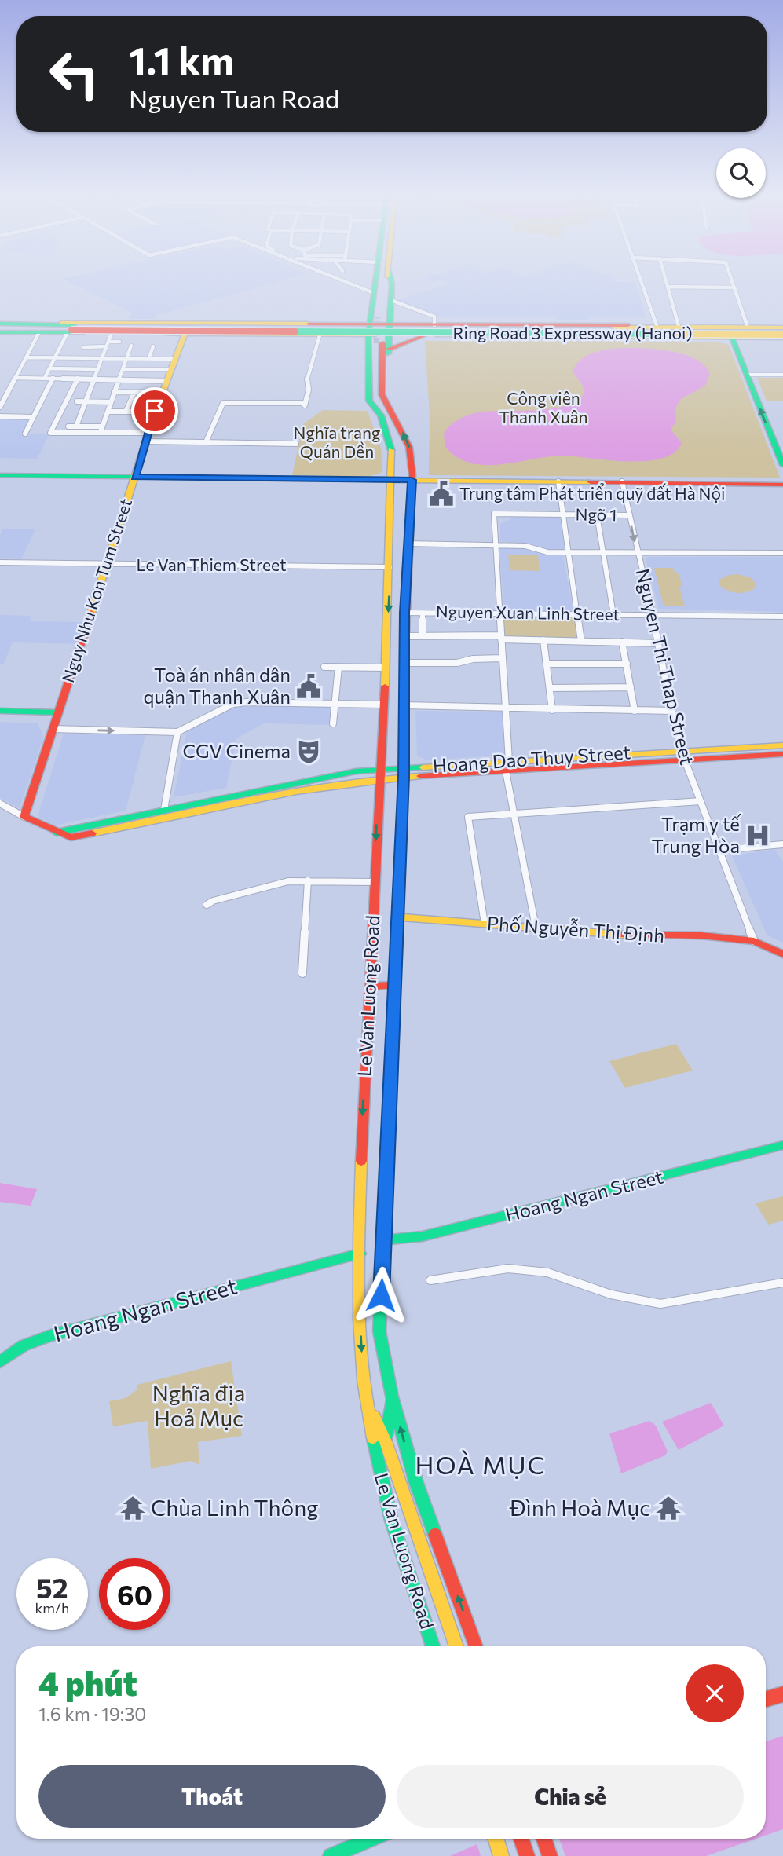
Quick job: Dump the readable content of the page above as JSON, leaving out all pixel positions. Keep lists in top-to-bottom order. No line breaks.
{"streets":{"main road":["Ring Road 3 Expressway (Hanoi)","Nguy Nhu Kon Tum Street","Hoang Dao Thuy Street","Phố Nguyễn Thị Định","Le Van Luong Road","Hoang Ngan Street"],"street":["Ngõ 1","Le Van Thiem Street","Nguyen Xuan Linh Street","Nguyen Thi Thap Street"]},"crossings":[["Ring Road 3 Expressway (Hanoi)","Le Van Luong Road"],["Ngõ 1","Nguyen Thi Thap Street"],["Le Van Thiem Street","Nguy Nhu Kon Tum Street"],["Le Van Thiem Street","Le Van Luong Road"],["Nguyen Xuan Linh Street","Nguyen Thi Thap Street"],["Nguyen Xuan Linh Street","Le Van Luong Road"],["Nguyen Thi Thap Street","Hoang Dao Thuy Street"],["Nguyen Thi Thap Street","Phố Nguyễn Thị Định"],["Hoang Dao Thuy Street","Le Van Luong Road"],["Phố Nguyễn Thị Định","Le Van Luong Road"],["Le Van Luong Road","Hoang Ngan Street"]],"districts":["HOÀ MỤC"],"parks":["Công viên Thanh Xuân","Nghĩa trang Quán Dền","Nghĩa địa Hoả Mục"],"places":{"public building":["Trung tâm Phát triển quỹ đất Hà Nội","Toà án nhân dân quận Thanh Xuân"],"theatre":["CGV Cinema"],"hospital":["Trạm y tế Trung Hòa"],"temple":["Chùa Linh Thông","Đình Hoà Mục"]},"page":{"turn":["1.1 km","Nguyen Tuan Road"],"speed":"52 km/h","limit":"60","heading":["4 phút","1.6 km · 19:30"],"buttons":["Thoát","Chia sẻ"]}}
